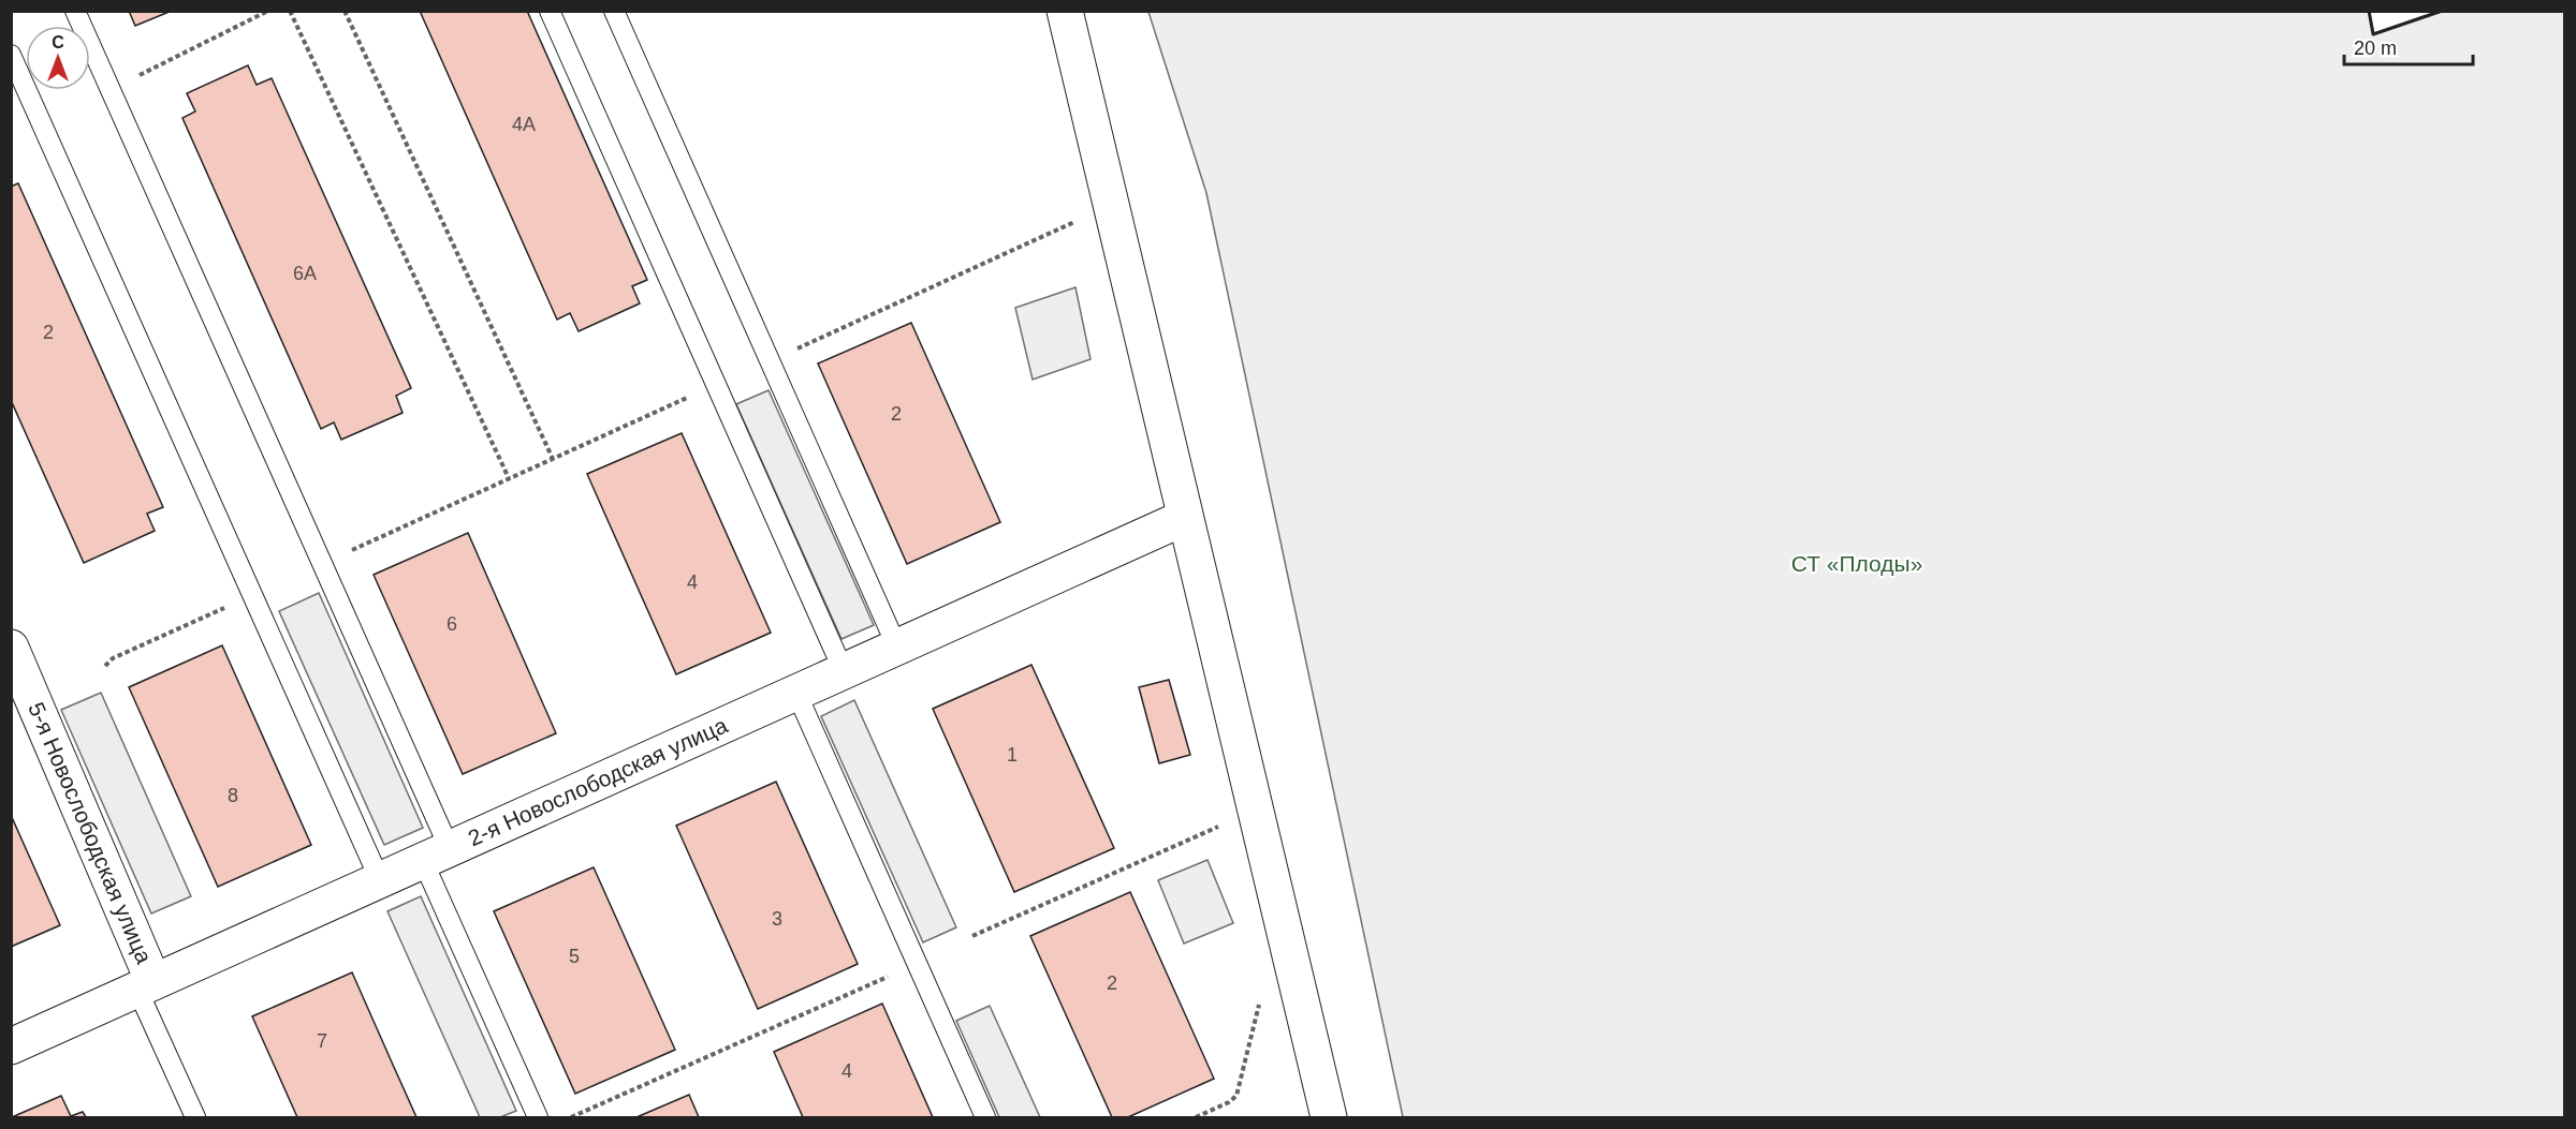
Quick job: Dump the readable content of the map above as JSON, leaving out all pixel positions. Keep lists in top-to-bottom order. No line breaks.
{"streets":{"street":["2-я Новослободская улица","5-я Новослободская улица"]},"crossings":[["2-я Новослободская улица","5-я Новослободская улица"]],"parks":["СТ «Плоды»"],"house_numbers":["4А","6А","2","2","4","6","1","8","3","5","2","7","4"],"scale_bar":"20 m","north":"top"}
